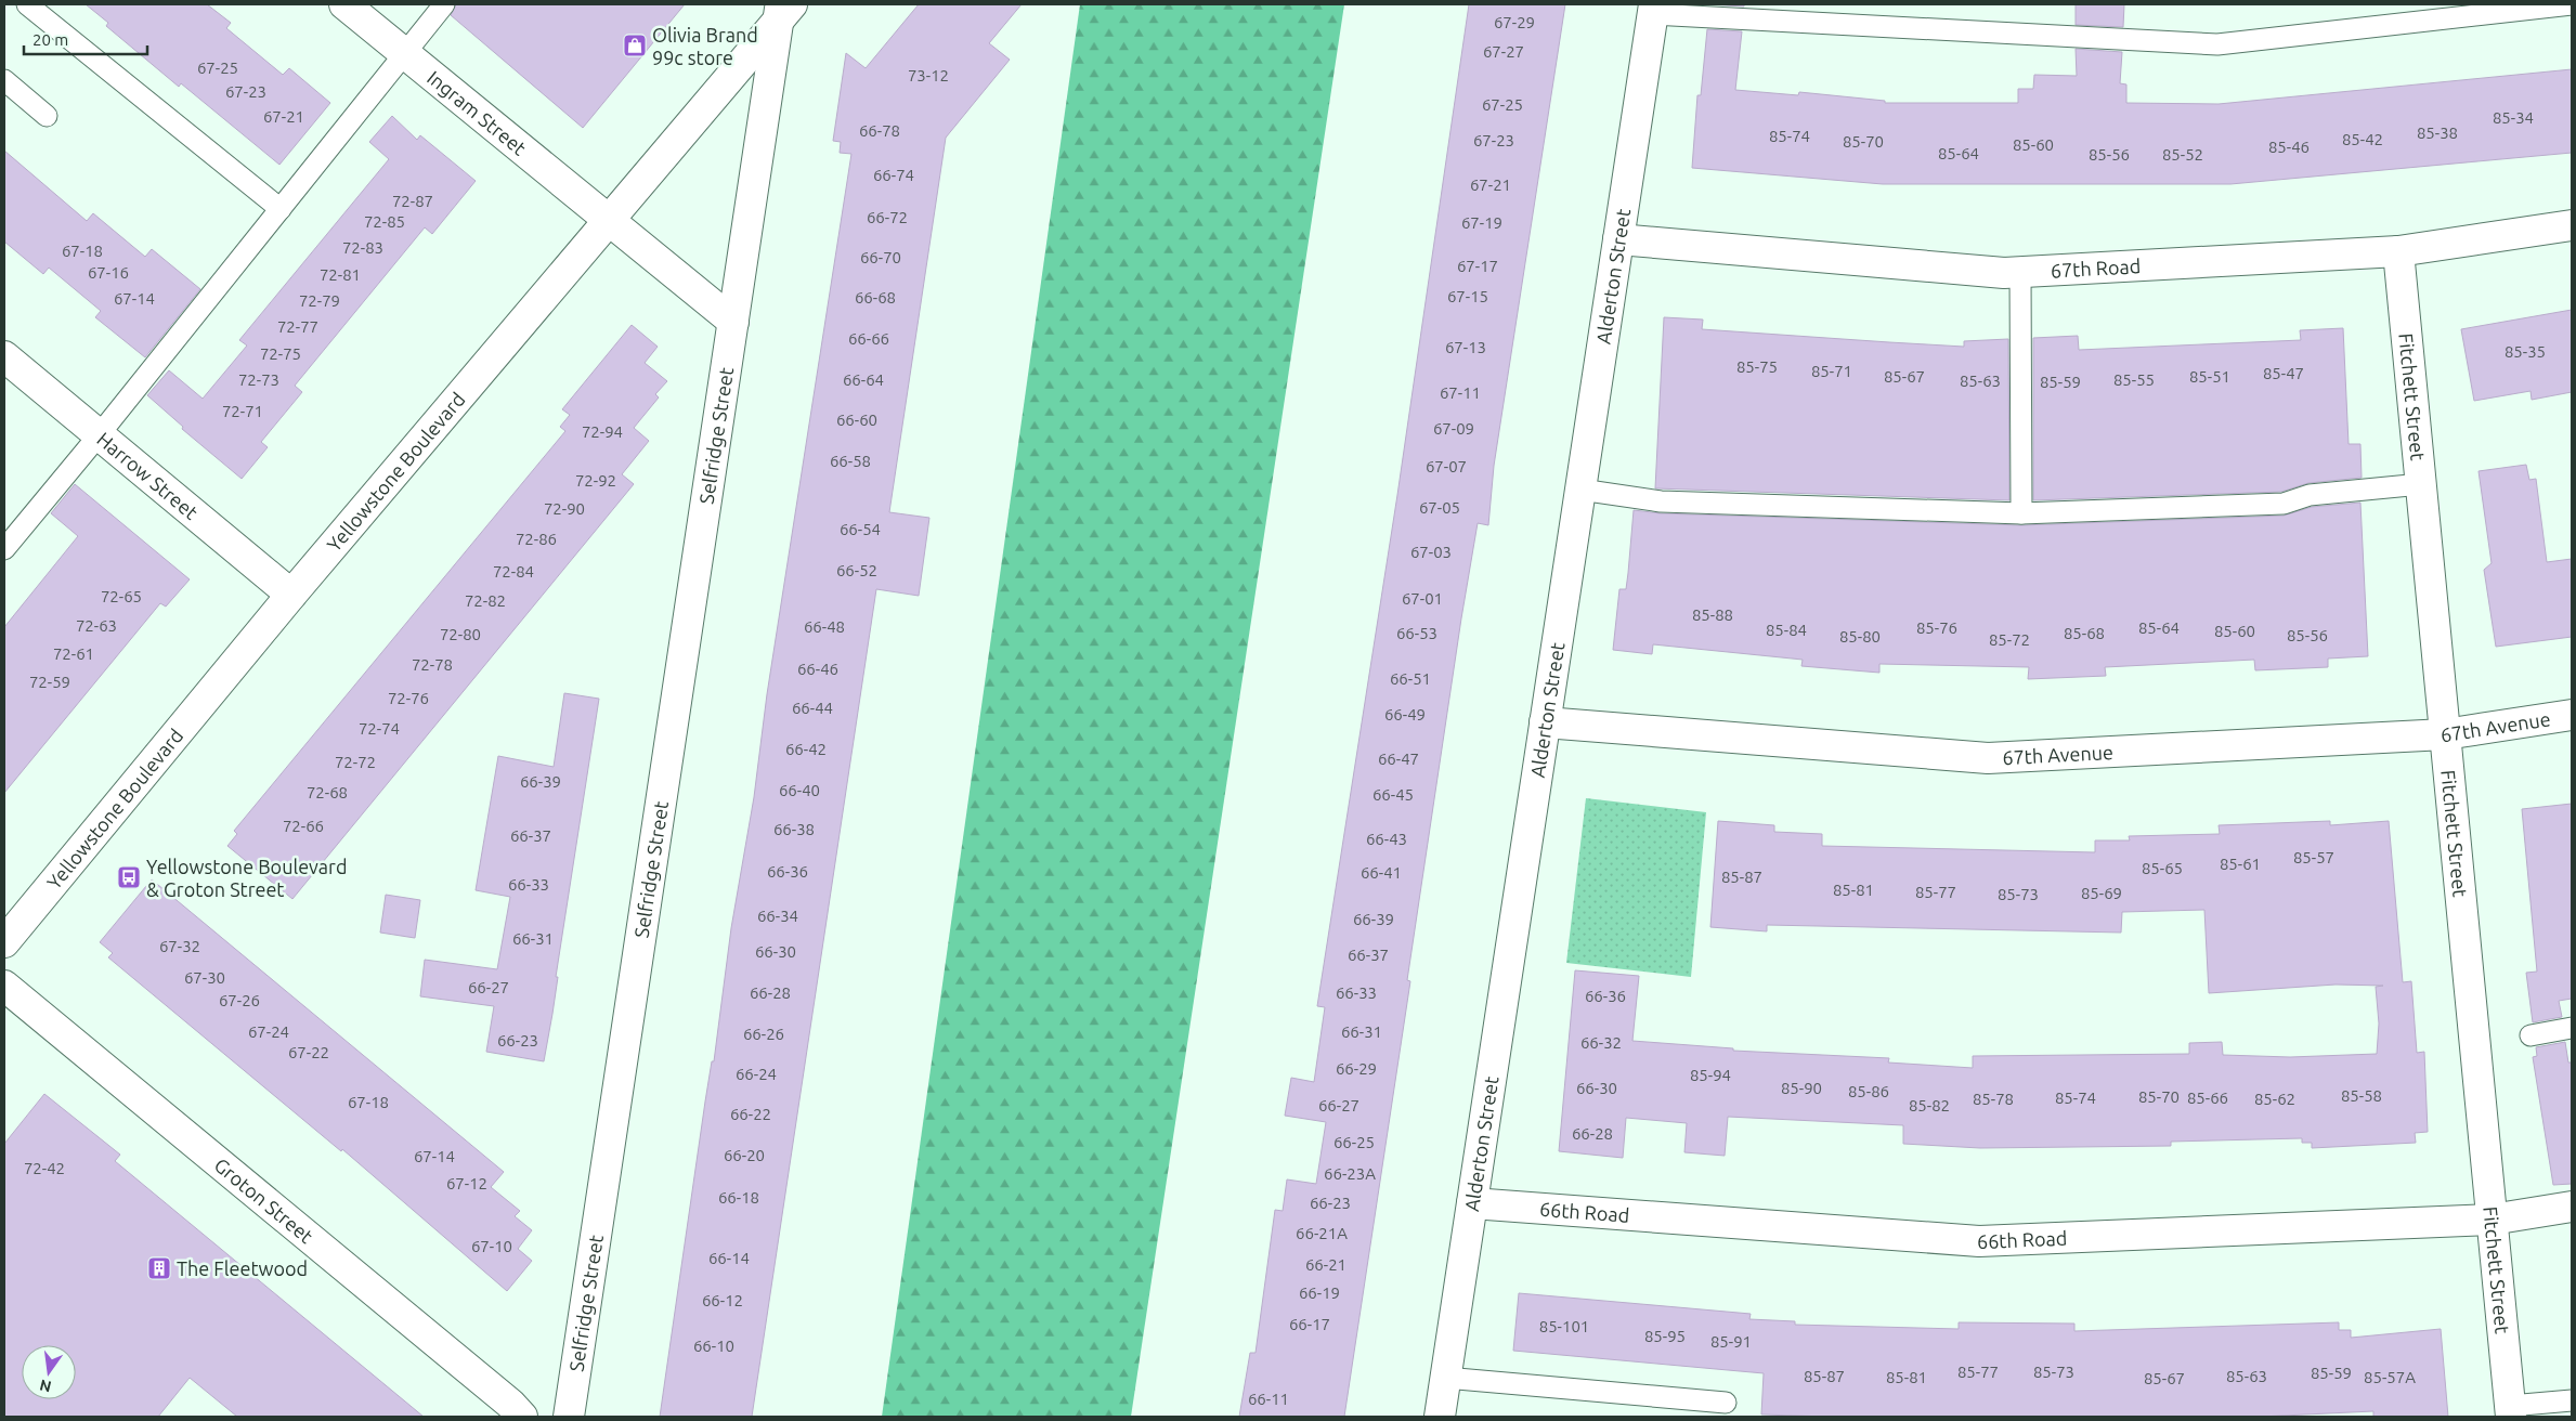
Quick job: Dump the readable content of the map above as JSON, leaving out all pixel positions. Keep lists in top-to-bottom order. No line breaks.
{"streets":{"street":["Ingram Street","67th Road","Alderton Street","Fitchett Street","Selfridge Street","Yellowstone Boulevard","Harrow Street","67th Avenue","Groton Street","66th Road"]},"crossings":[["Ingram Street","Yellowstone Boulevard"],["67th Road","Alderton Street"],["67th Road","Fitchett Street"],["Alderton Street","67th Avenue"],["Alderton Street","66th Road"],["Fitchett Street","67th Avenue"],["Fitchett Street","66th Road"],["Selfridge Street","Yellowstone Boulevard"],["Yellowstone Boulevard","Harrow Street"]],"places":{"shop":["Olivia Brand 99c store"],"bus stop":["Yellowstone Boulevard & Groton Street"],"building":["The Fleetwood"]},"house_numbers":["67-29","67-27","67-25","73-12","67-23","67-25","67-21","85-34","66-78","85-38","85-74","85-42","67-23","85-70","85-60","85-46","85-64","85-56","85-52","66-74","67-21","72-87","66-72","72-85","67-19","72-83","67-18","66-70","67-17","67-16","72-81","67-15","66-68","67-14","72-79","72-77","66-66","67-13","85-35","72-75","85-75","85-71","85-47","85-67","85-51","72-73","66-64","85-55","85-63","85-59","67-11","72-71","66-60","67-09","72-94","66-58","67-07","72-92","67-05","72-90","66-54","72-86","67-03","66-52","72-84","72-65","67-01","72-82","85-88","72-63","66-48","85-76","85-64","85-84","85-60","66-53","85-68","72-80","85-56","85-80","85-72","72-61","72-78","66-46","66-51","72-59","72-76","66-44","66-49","72-74","66-42","66-47","72-72","66-39","66-40","72-68","66-45","72-66","66-38","66-37","66-43","85-57","85-61","85-65","66-36","66-41","85-87","66-33","85-81","85-77","85-69","85-73","66-34","66-39","66-31","67-32","66-30","66-37","67-30","66-27","66-28","66-33","66-36","67-26","67-24","66-31","66-26","66-23","66-32","67-22","66-29","66-24","85-94","66-30","85-90","85-86","85-58","85-70","85-74","85-66","85-78","85-62","67-18","66-27","85-82","66-22","66-28","66-25","66-20","67-14","72-42","66-23A","67-12","66-18","66-23","66-21A","67-10","66-14","66-21","66-19","66-12","66-17","85-101","85-95","85-91","66-10","85-77","85-73","85-59","85-87","85-63","85-81","85-57A","85-67","66-11"],"scale_bar":"20 m","north":"bottom"}
